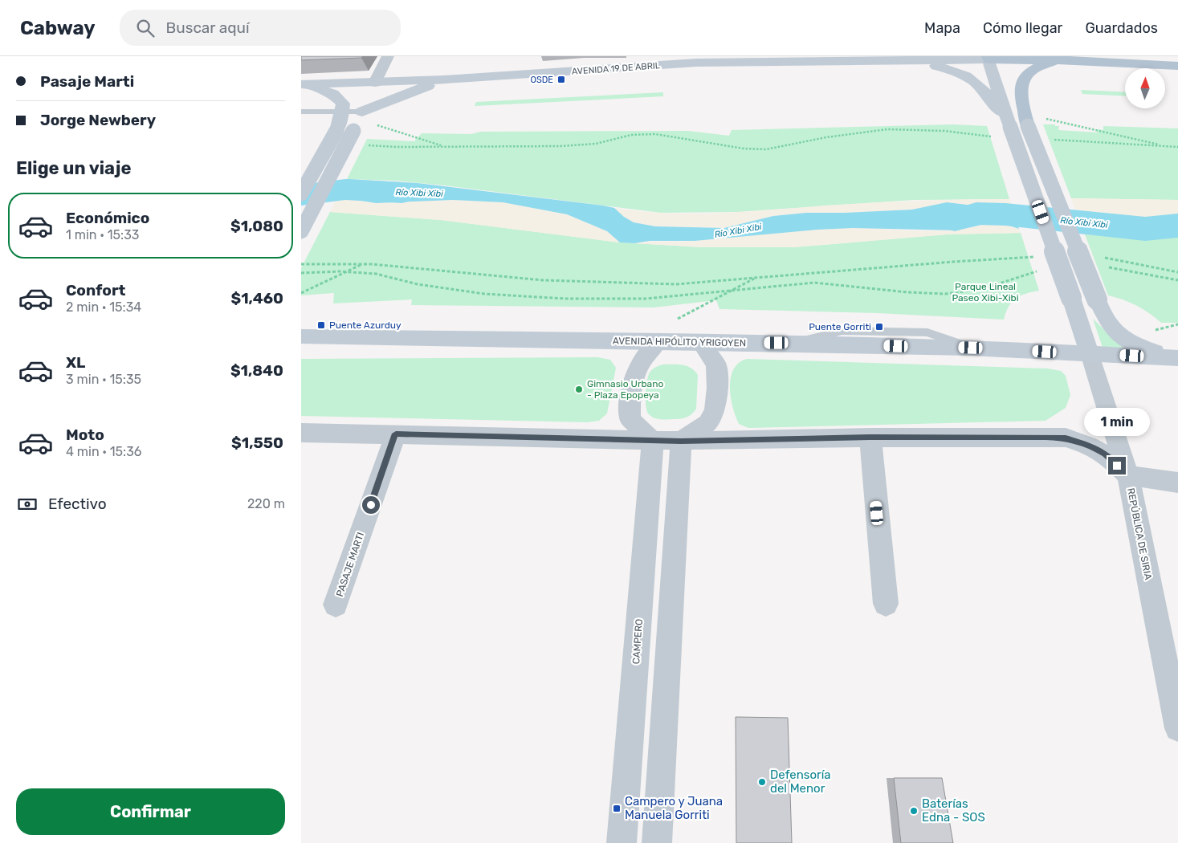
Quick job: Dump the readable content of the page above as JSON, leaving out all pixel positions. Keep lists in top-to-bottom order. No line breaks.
{"streets":{"main road":["AVENIDA 19 DE ABRIL","AVENIDA HIPÓLITO YRIGOYEN","REPÚBLICA DE SIRIA"],"street":["PASAJE MARTI","CAMPERO"]},"crossings":[["AVENIDA HIPÓLITO YRIGOYEN","REPÚBLICA DE SIRIA"],["AVENIDA HIPÓLITO YRIGOYEN","CAMPERO"]],"water":["Río Xibi Xibi"],"parks":["Parque Lineal Paseo Xibi-Xibi"],"places":{"transit":["OSDE","Puente Azurduy","Puente Gorriti","Campero y Juana Manuela Gorriti"],"other":["Gimnasio Urbano - Plaza Epopeya","Defensoría del Menor","Baterías Edna - SOS"]},"north":"top","page":{"header":"Cabway","search":"Buscar aquí","nav":["Mapa","Cómo llegar","Guardados"],"banner":["Pasaje Marti","Jorge Newbery"],"heading":"Elige un viaje","list":[{"name":"Económico","note":"1 min · 15:33","value":"$1,080"},{"name":"Confort","note":"2 min · 15:34","value":"$1,460"},{"name":"XL","note":"3 min · 15:35","value":"$1,840"},{"name":"Moto","note":"4 min · 15:36","value":"$1,550"}],"bubble":"1 min","pay":["Efectivo","220 m"],"buttons":"Confirmar"}}
